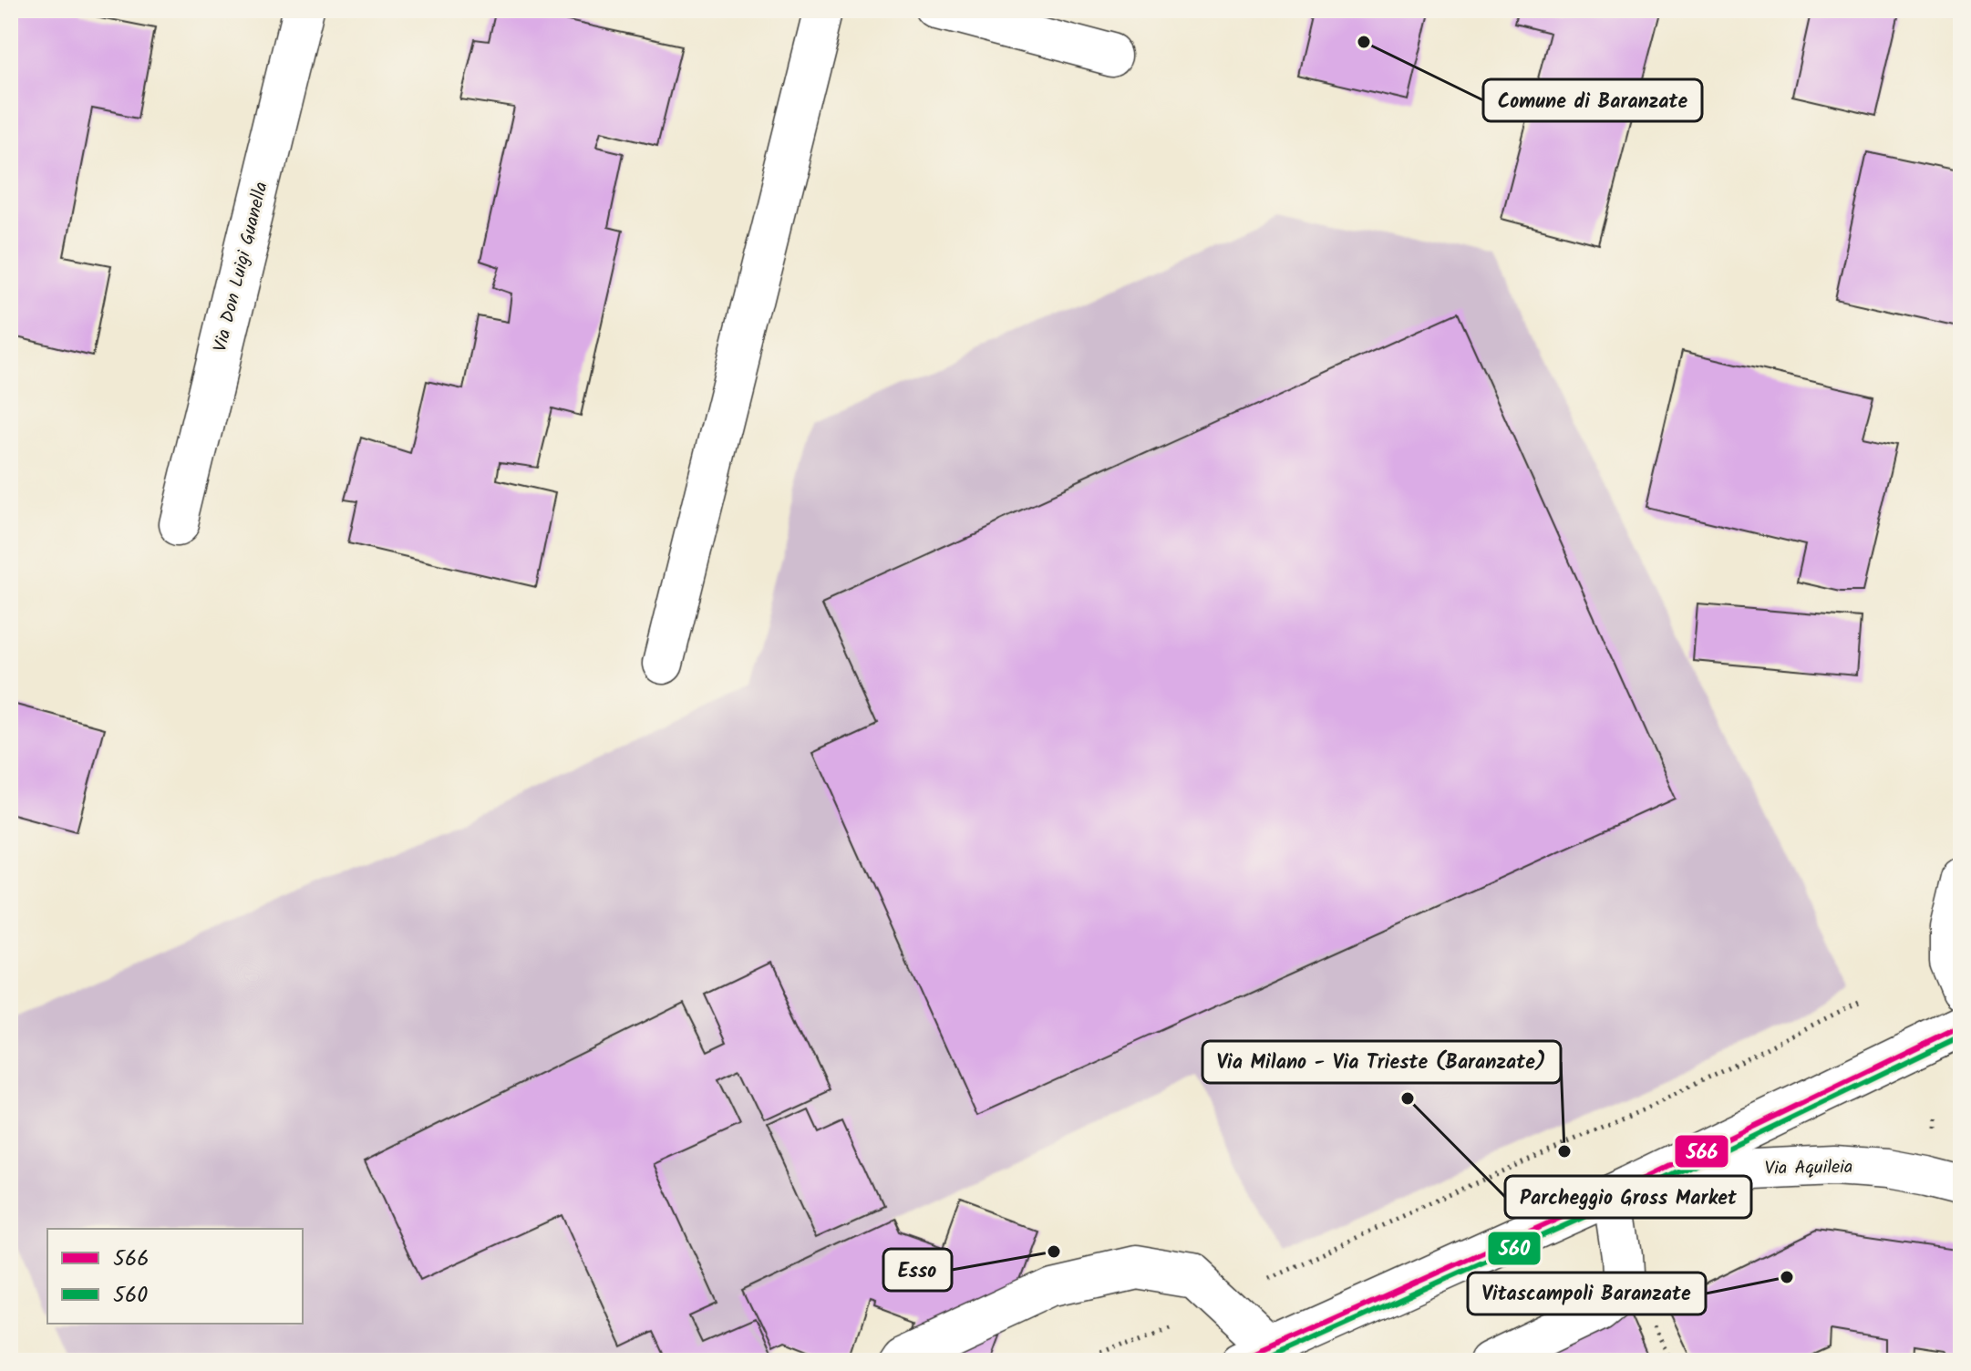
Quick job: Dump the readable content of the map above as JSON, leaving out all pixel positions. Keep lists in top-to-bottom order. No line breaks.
{"streets":{"street":["Via Don Luigi Guanella","Via Aquileia"]},"places":["Comune di Baranzate","Parcheggio Gross Market","Via Milano - Via Trieste (Baranzate)","Esso","Vitascampoli Baranzate"],"lines":["transit line 566","transit line 560"],"legend":["566","560"]}
